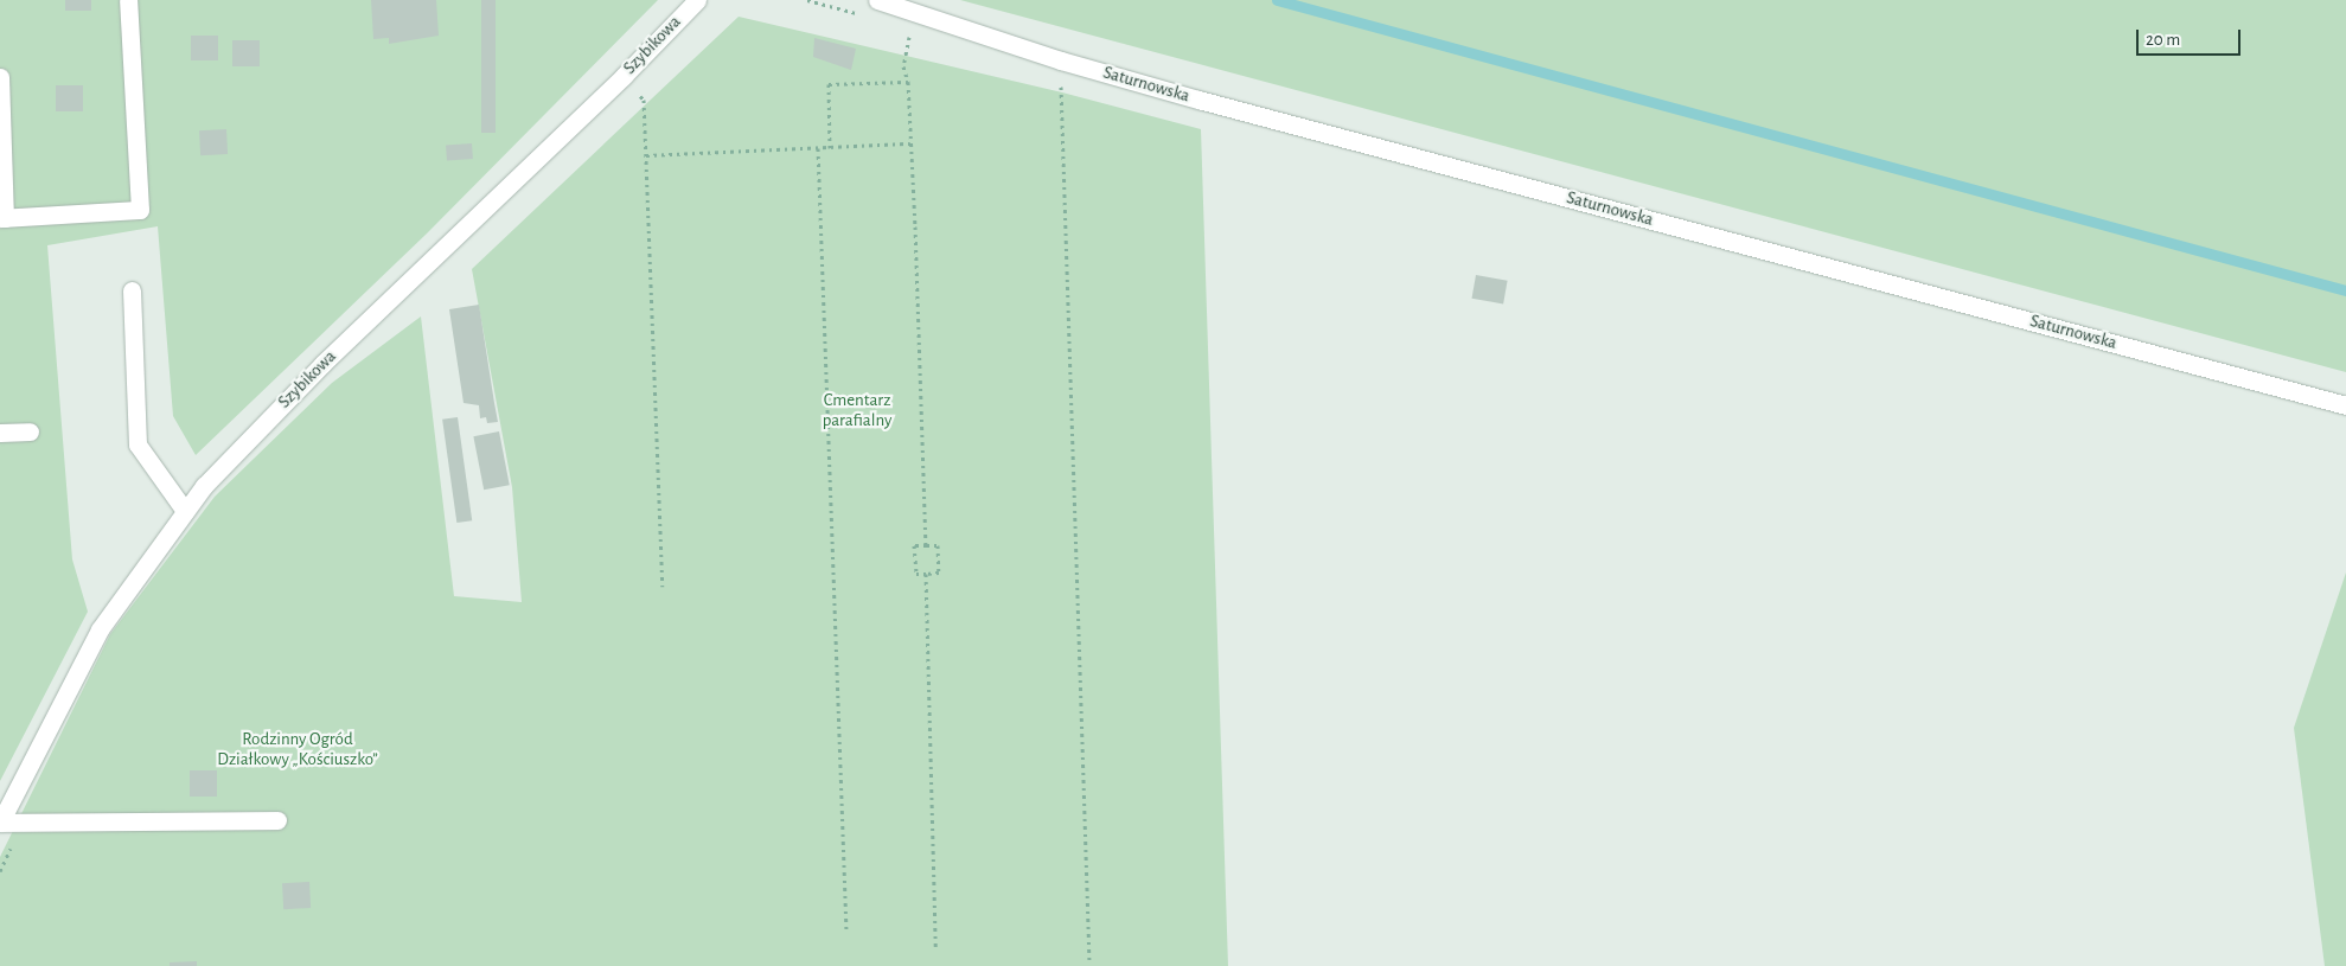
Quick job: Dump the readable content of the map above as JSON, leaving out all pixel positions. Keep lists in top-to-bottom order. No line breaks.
{"streets":{"street":["Szybikowa","Saturnowska"]},"parks":["Cmentarz parafialny","Rodzinny Ogród Działkowy „Kościuszko”"],"scale_bar":"20 m"}
